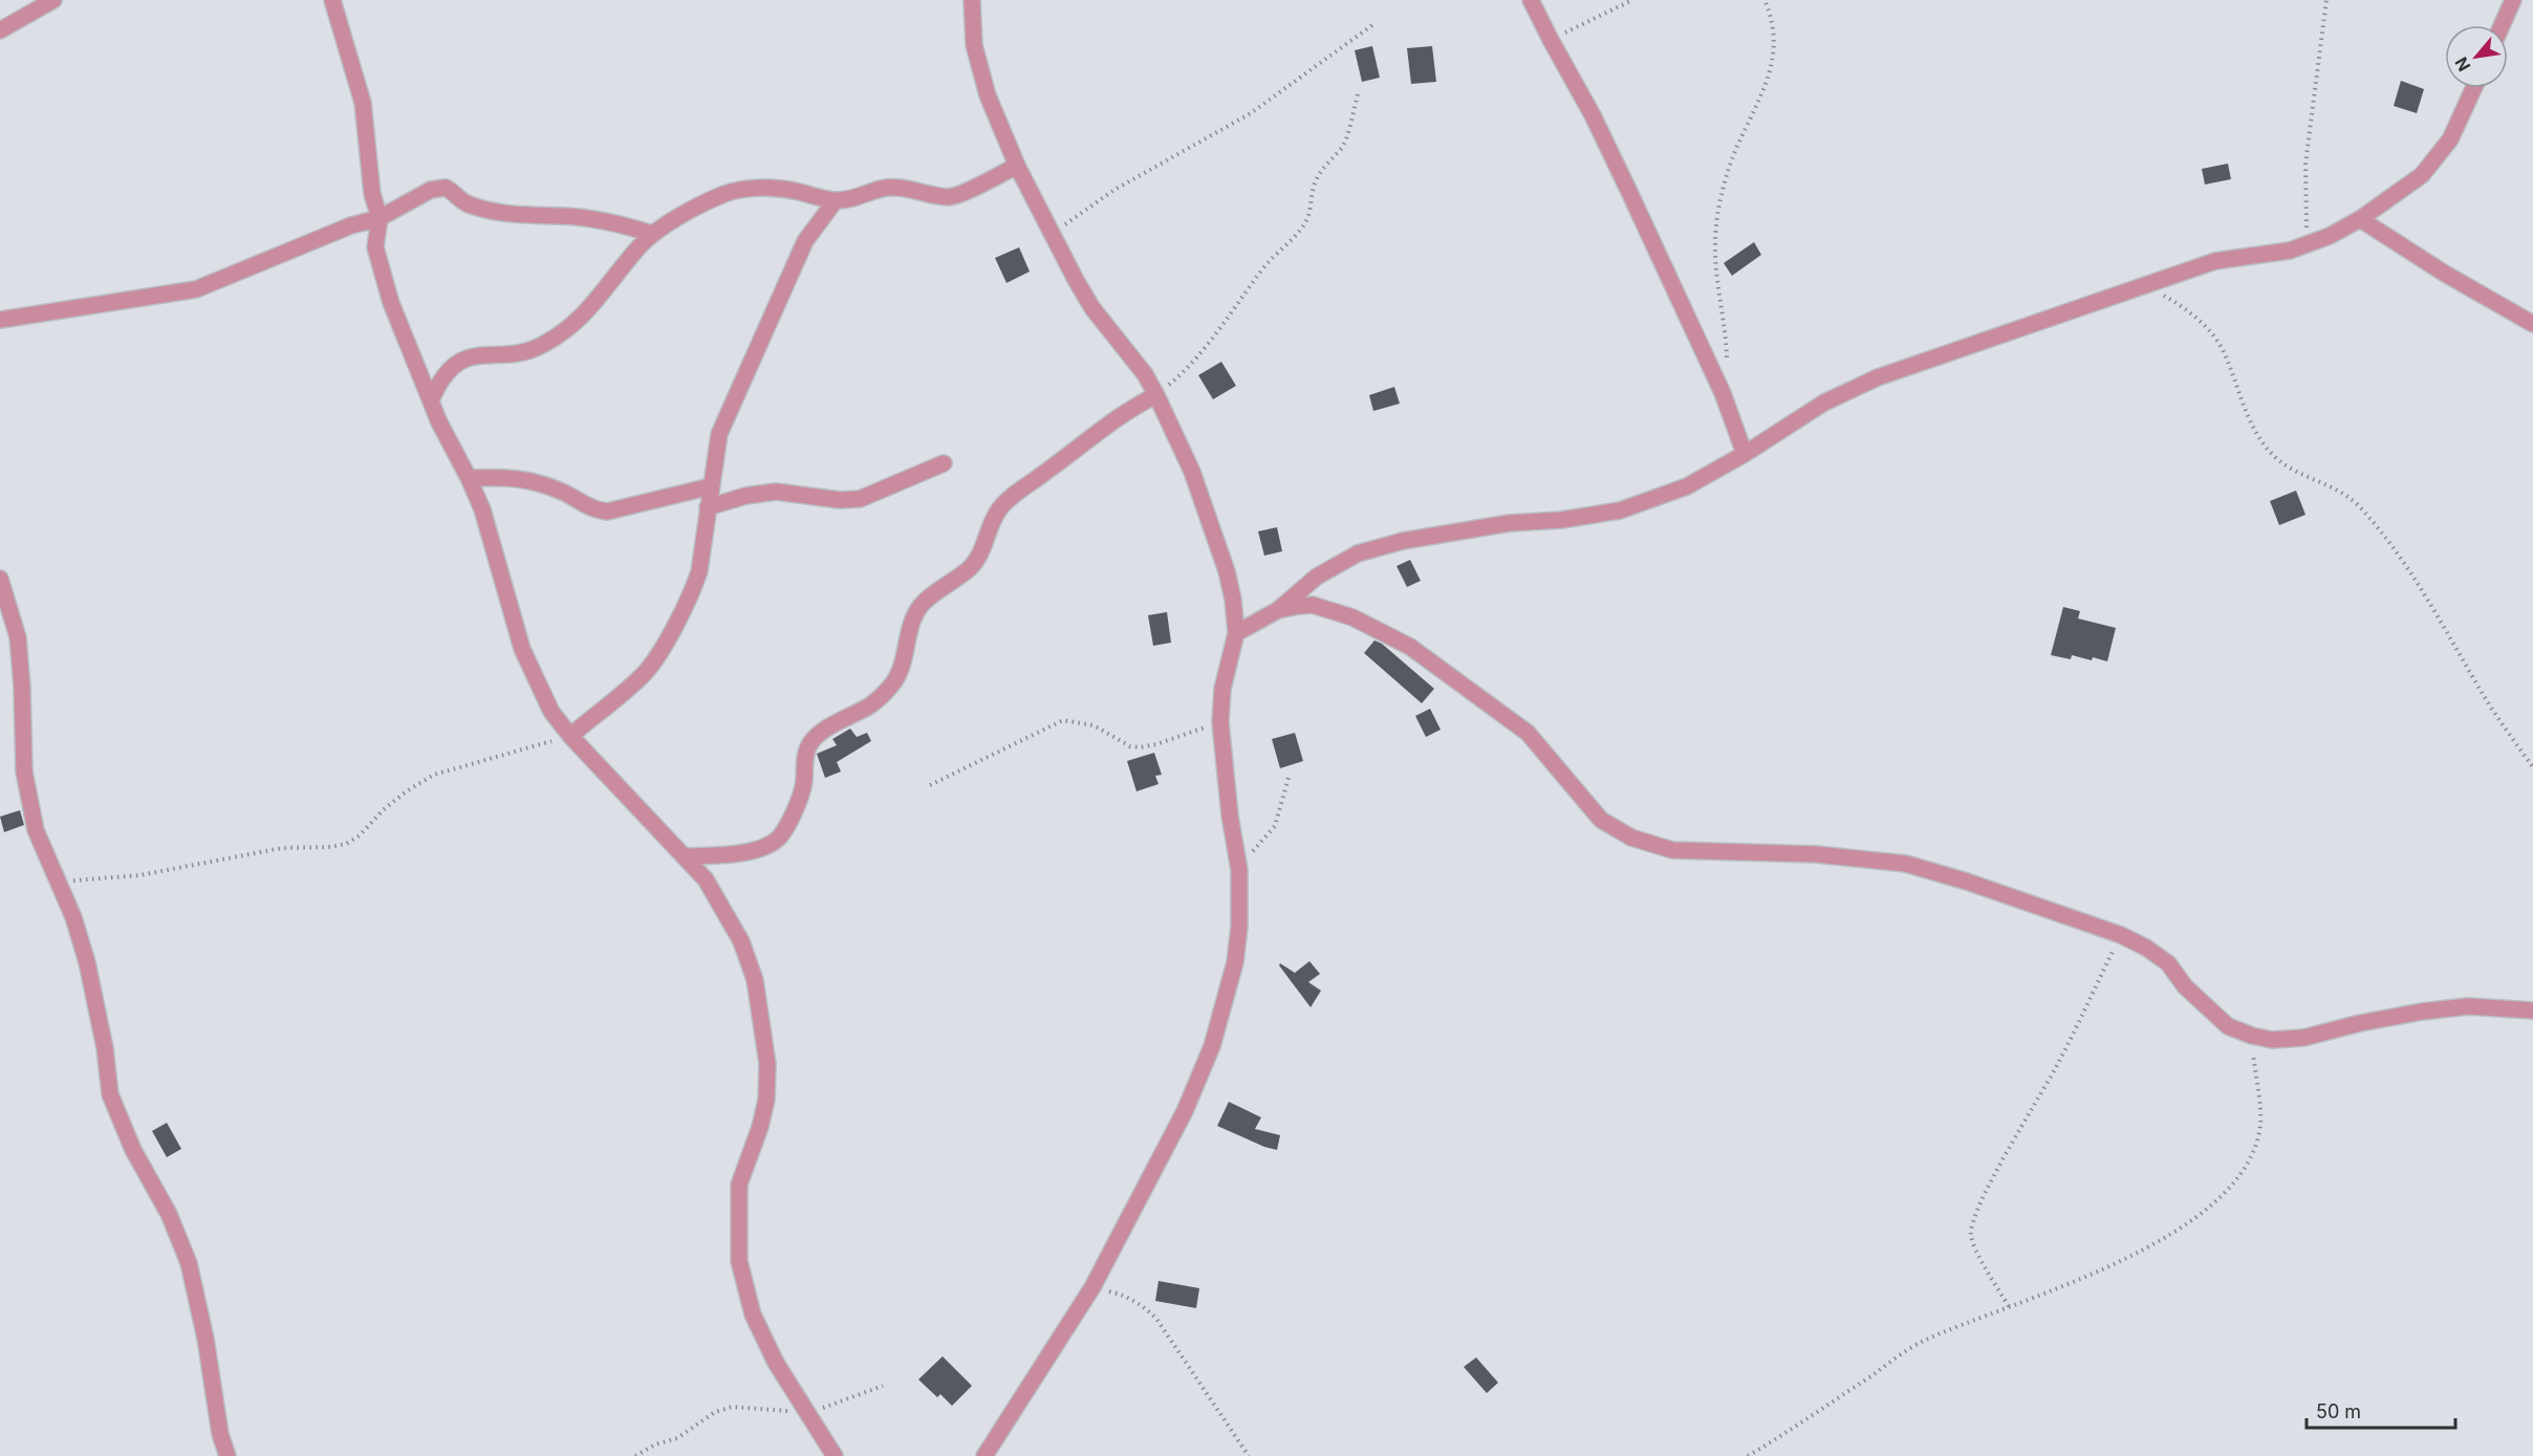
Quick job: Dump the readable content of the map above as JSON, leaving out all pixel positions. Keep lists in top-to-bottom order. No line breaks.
{"scale_bar":"50 m","north":"bottom left"}
